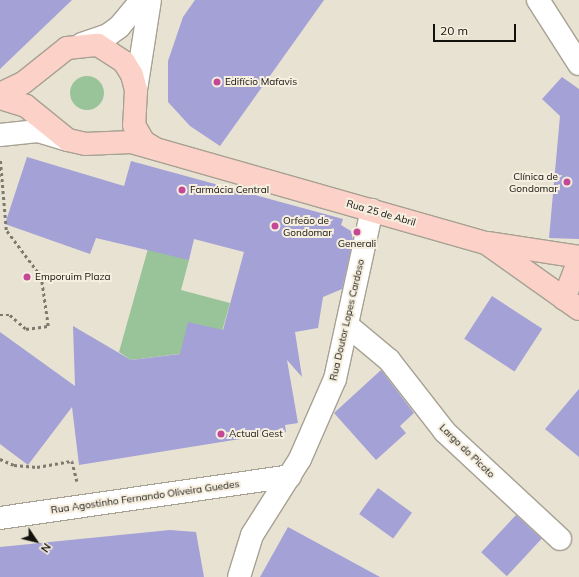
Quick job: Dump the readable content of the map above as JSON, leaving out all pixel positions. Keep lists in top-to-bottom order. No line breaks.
{"streets":{"main road":["Rua 25 de Abril"],"street":["Rua Doutor Lopes Cardoso","Largo do Picoto","Rua Agostinho Fernando Oliveira Guedes"]},"crossings":[["Rua 25 de Abril","Rua Doutor Lopes Cardoso"],["Rua Doutor Lopes Cardoso","Largo do Picoto"],["Rua Doutor Lopes Cardoso","Rua Agostinho Fernando Oliveira Guedes"]],"places":["Edifício Mafavis","Clínica de Gondomar","Farmácia Central","Orfeão de Gondomar","Generali","Emporuim Plaza","Actual Gest"],"scale_bar":"20 m","north":"bottom right"}
